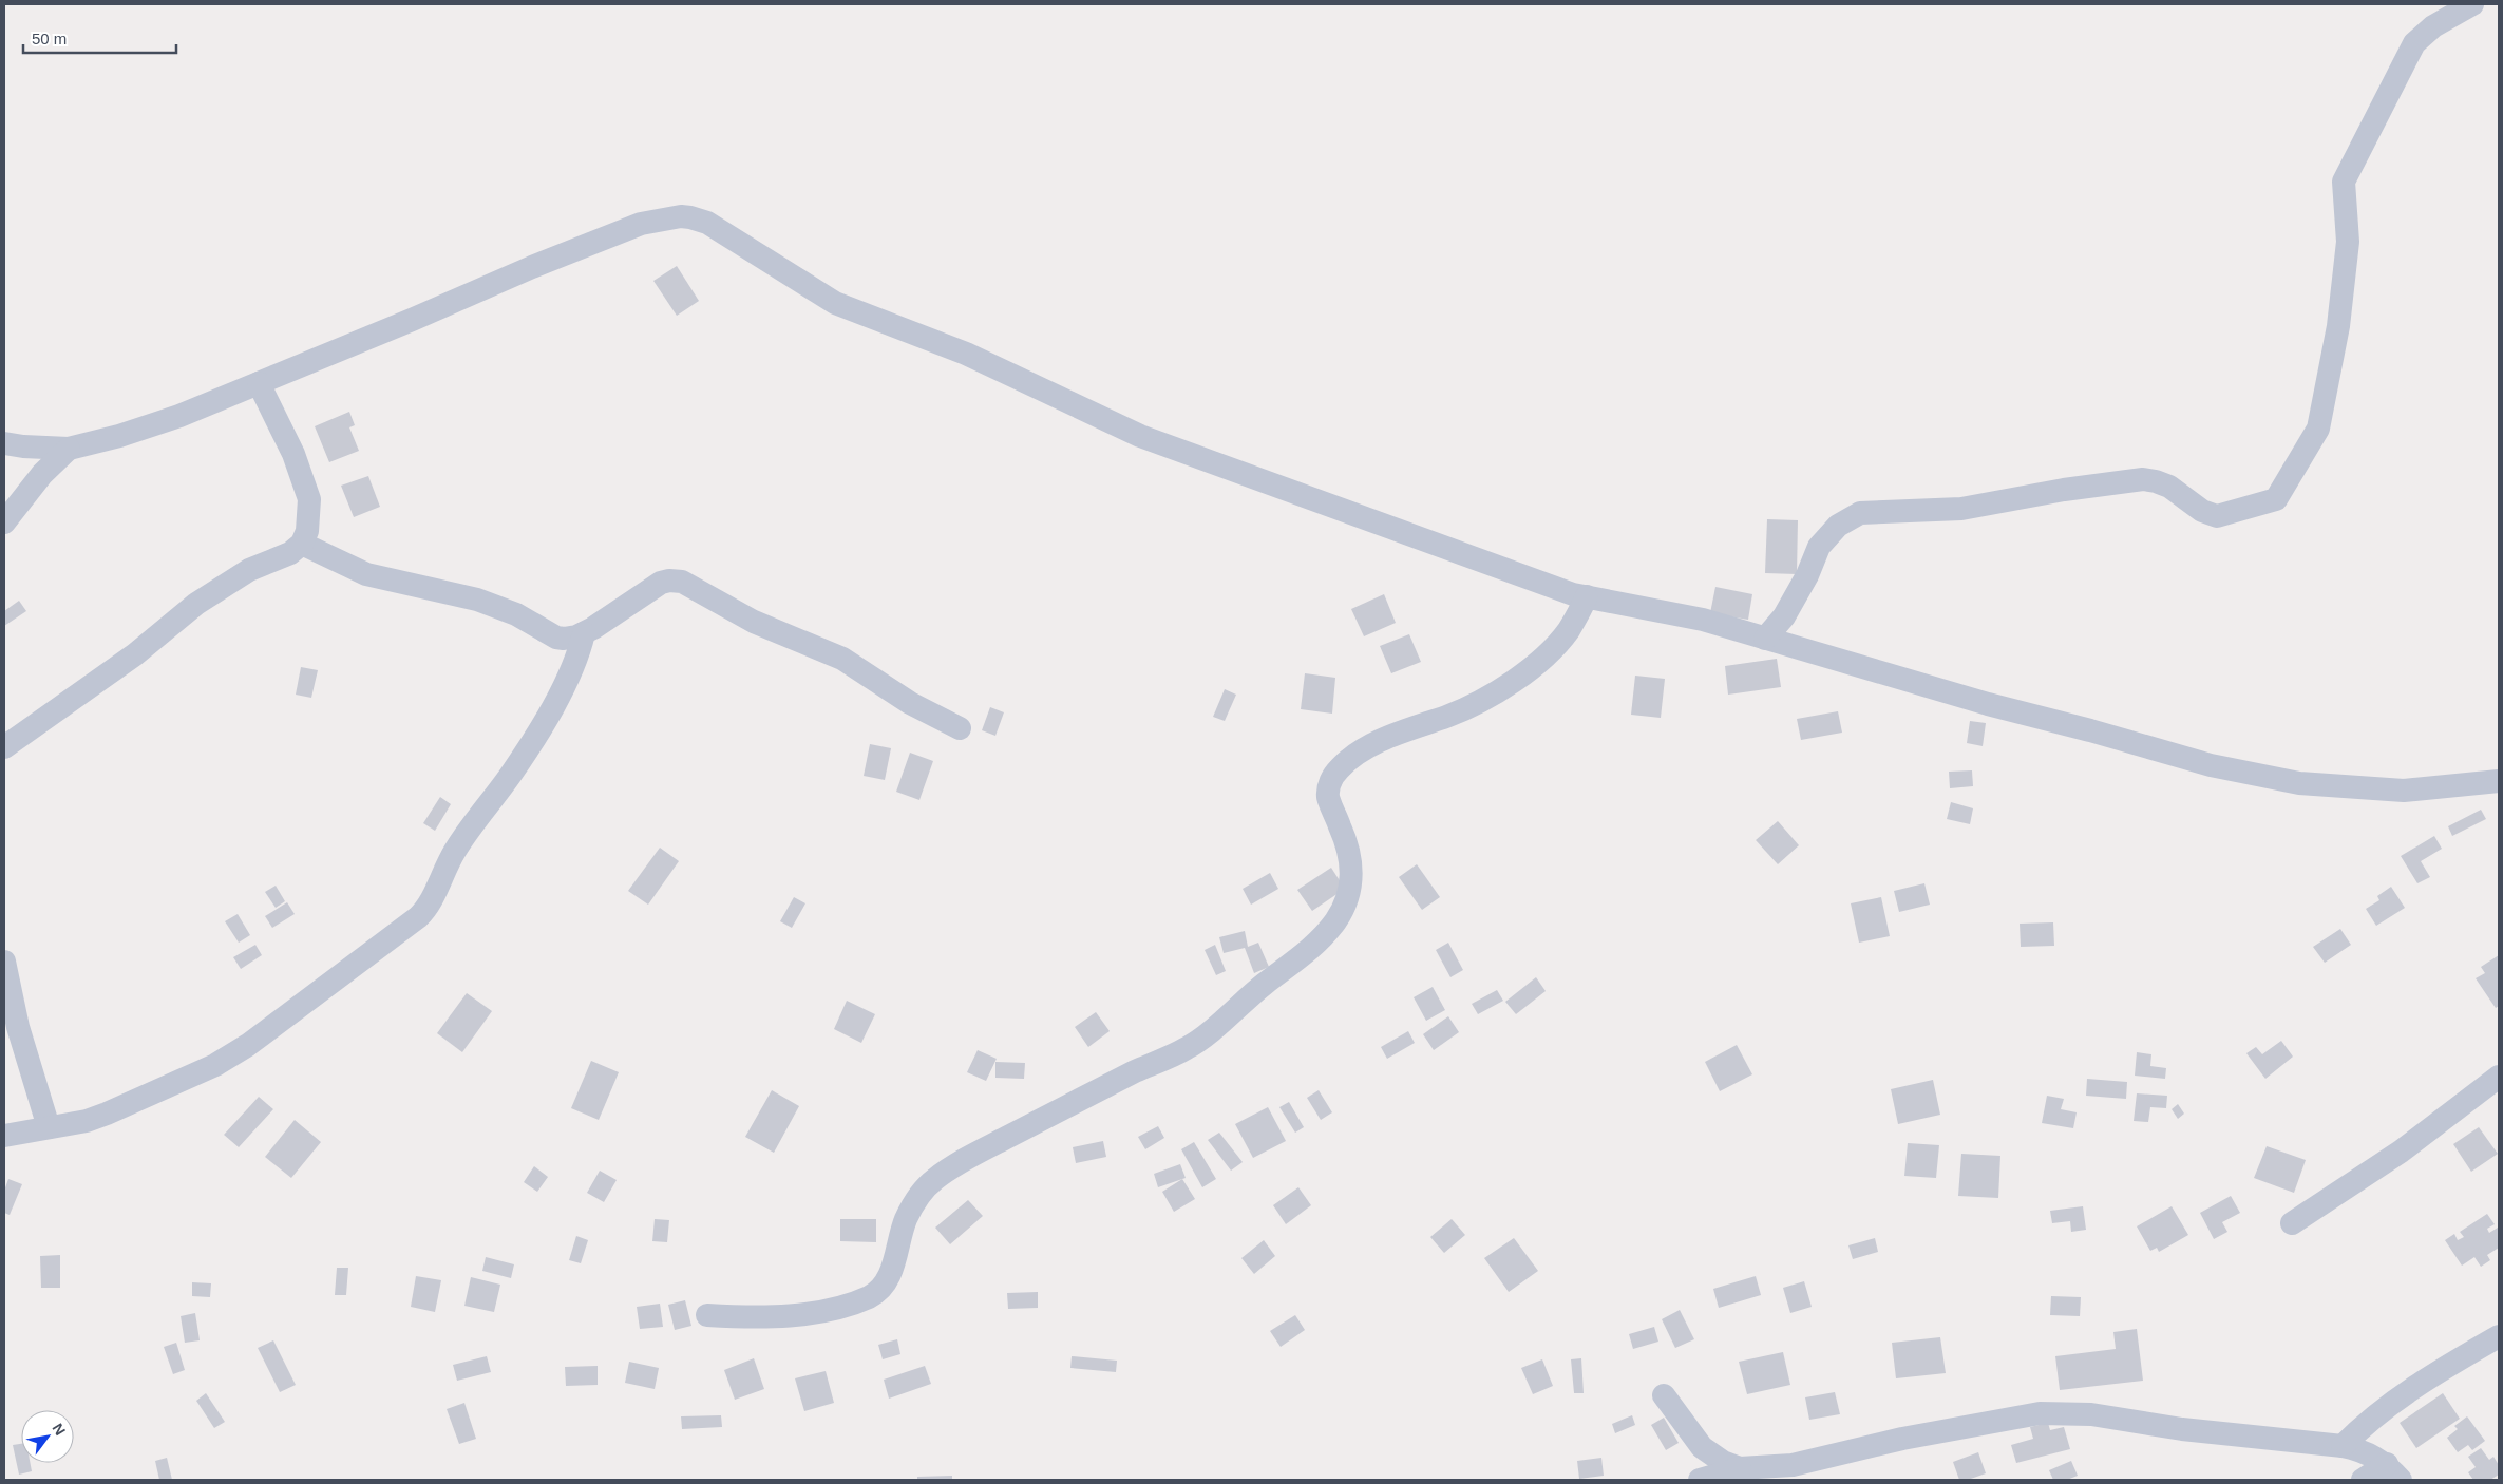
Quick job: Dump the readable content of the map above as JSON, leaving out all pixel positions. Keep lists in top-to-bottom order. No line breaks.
{"scale_bar":"50 m","north":"top right"}
